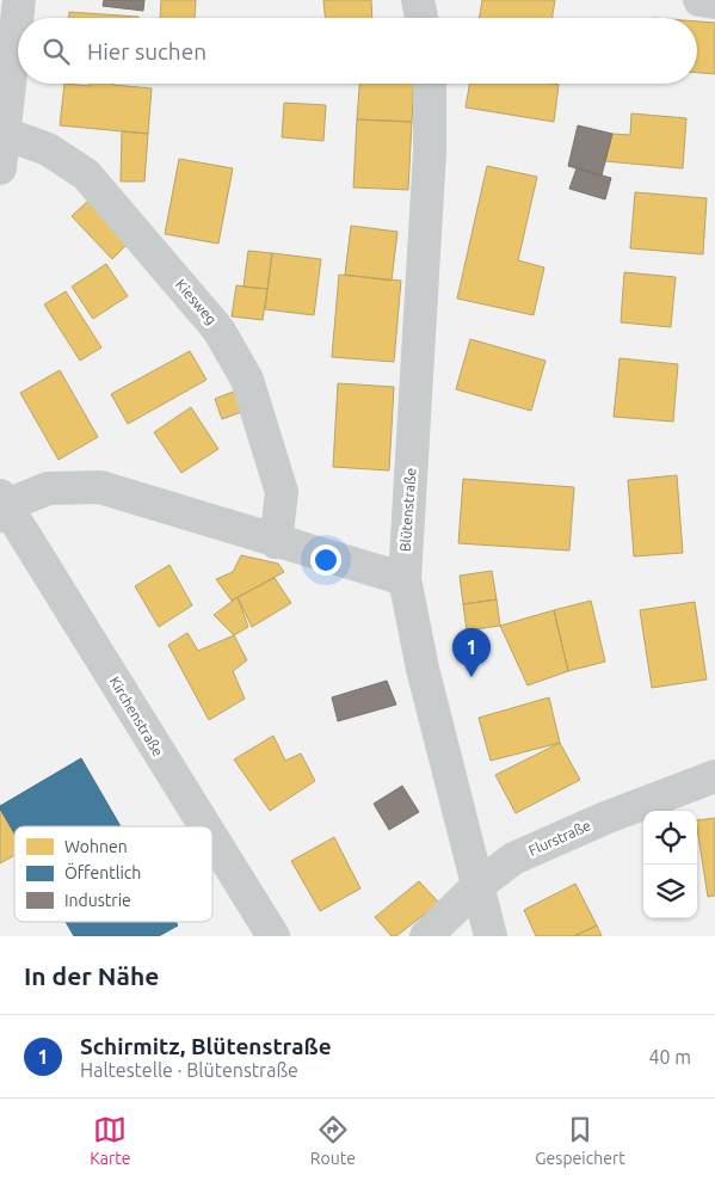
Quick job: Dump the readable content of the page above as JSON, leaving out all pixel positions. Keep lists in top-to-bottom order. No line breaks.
{"streets":{"street":["Kiesweg","Blütenstraße","Kirchenstraße","Flurstraße"]},"crossings":[["Blütenstraße","Flurstraße"]],"legend":["Wohnen","Öffentlich","Industrie"],"page":{"search":"Hier suchen","pins":"1","heading":"In der Nähe","list":[{"mark":"1","name":"Schirmitz, Blütenstraße","note":"Haltestelle · Blütenstraße","value":"40 m"}],"nav":["Karte","Route","Gespeichert"]}}
